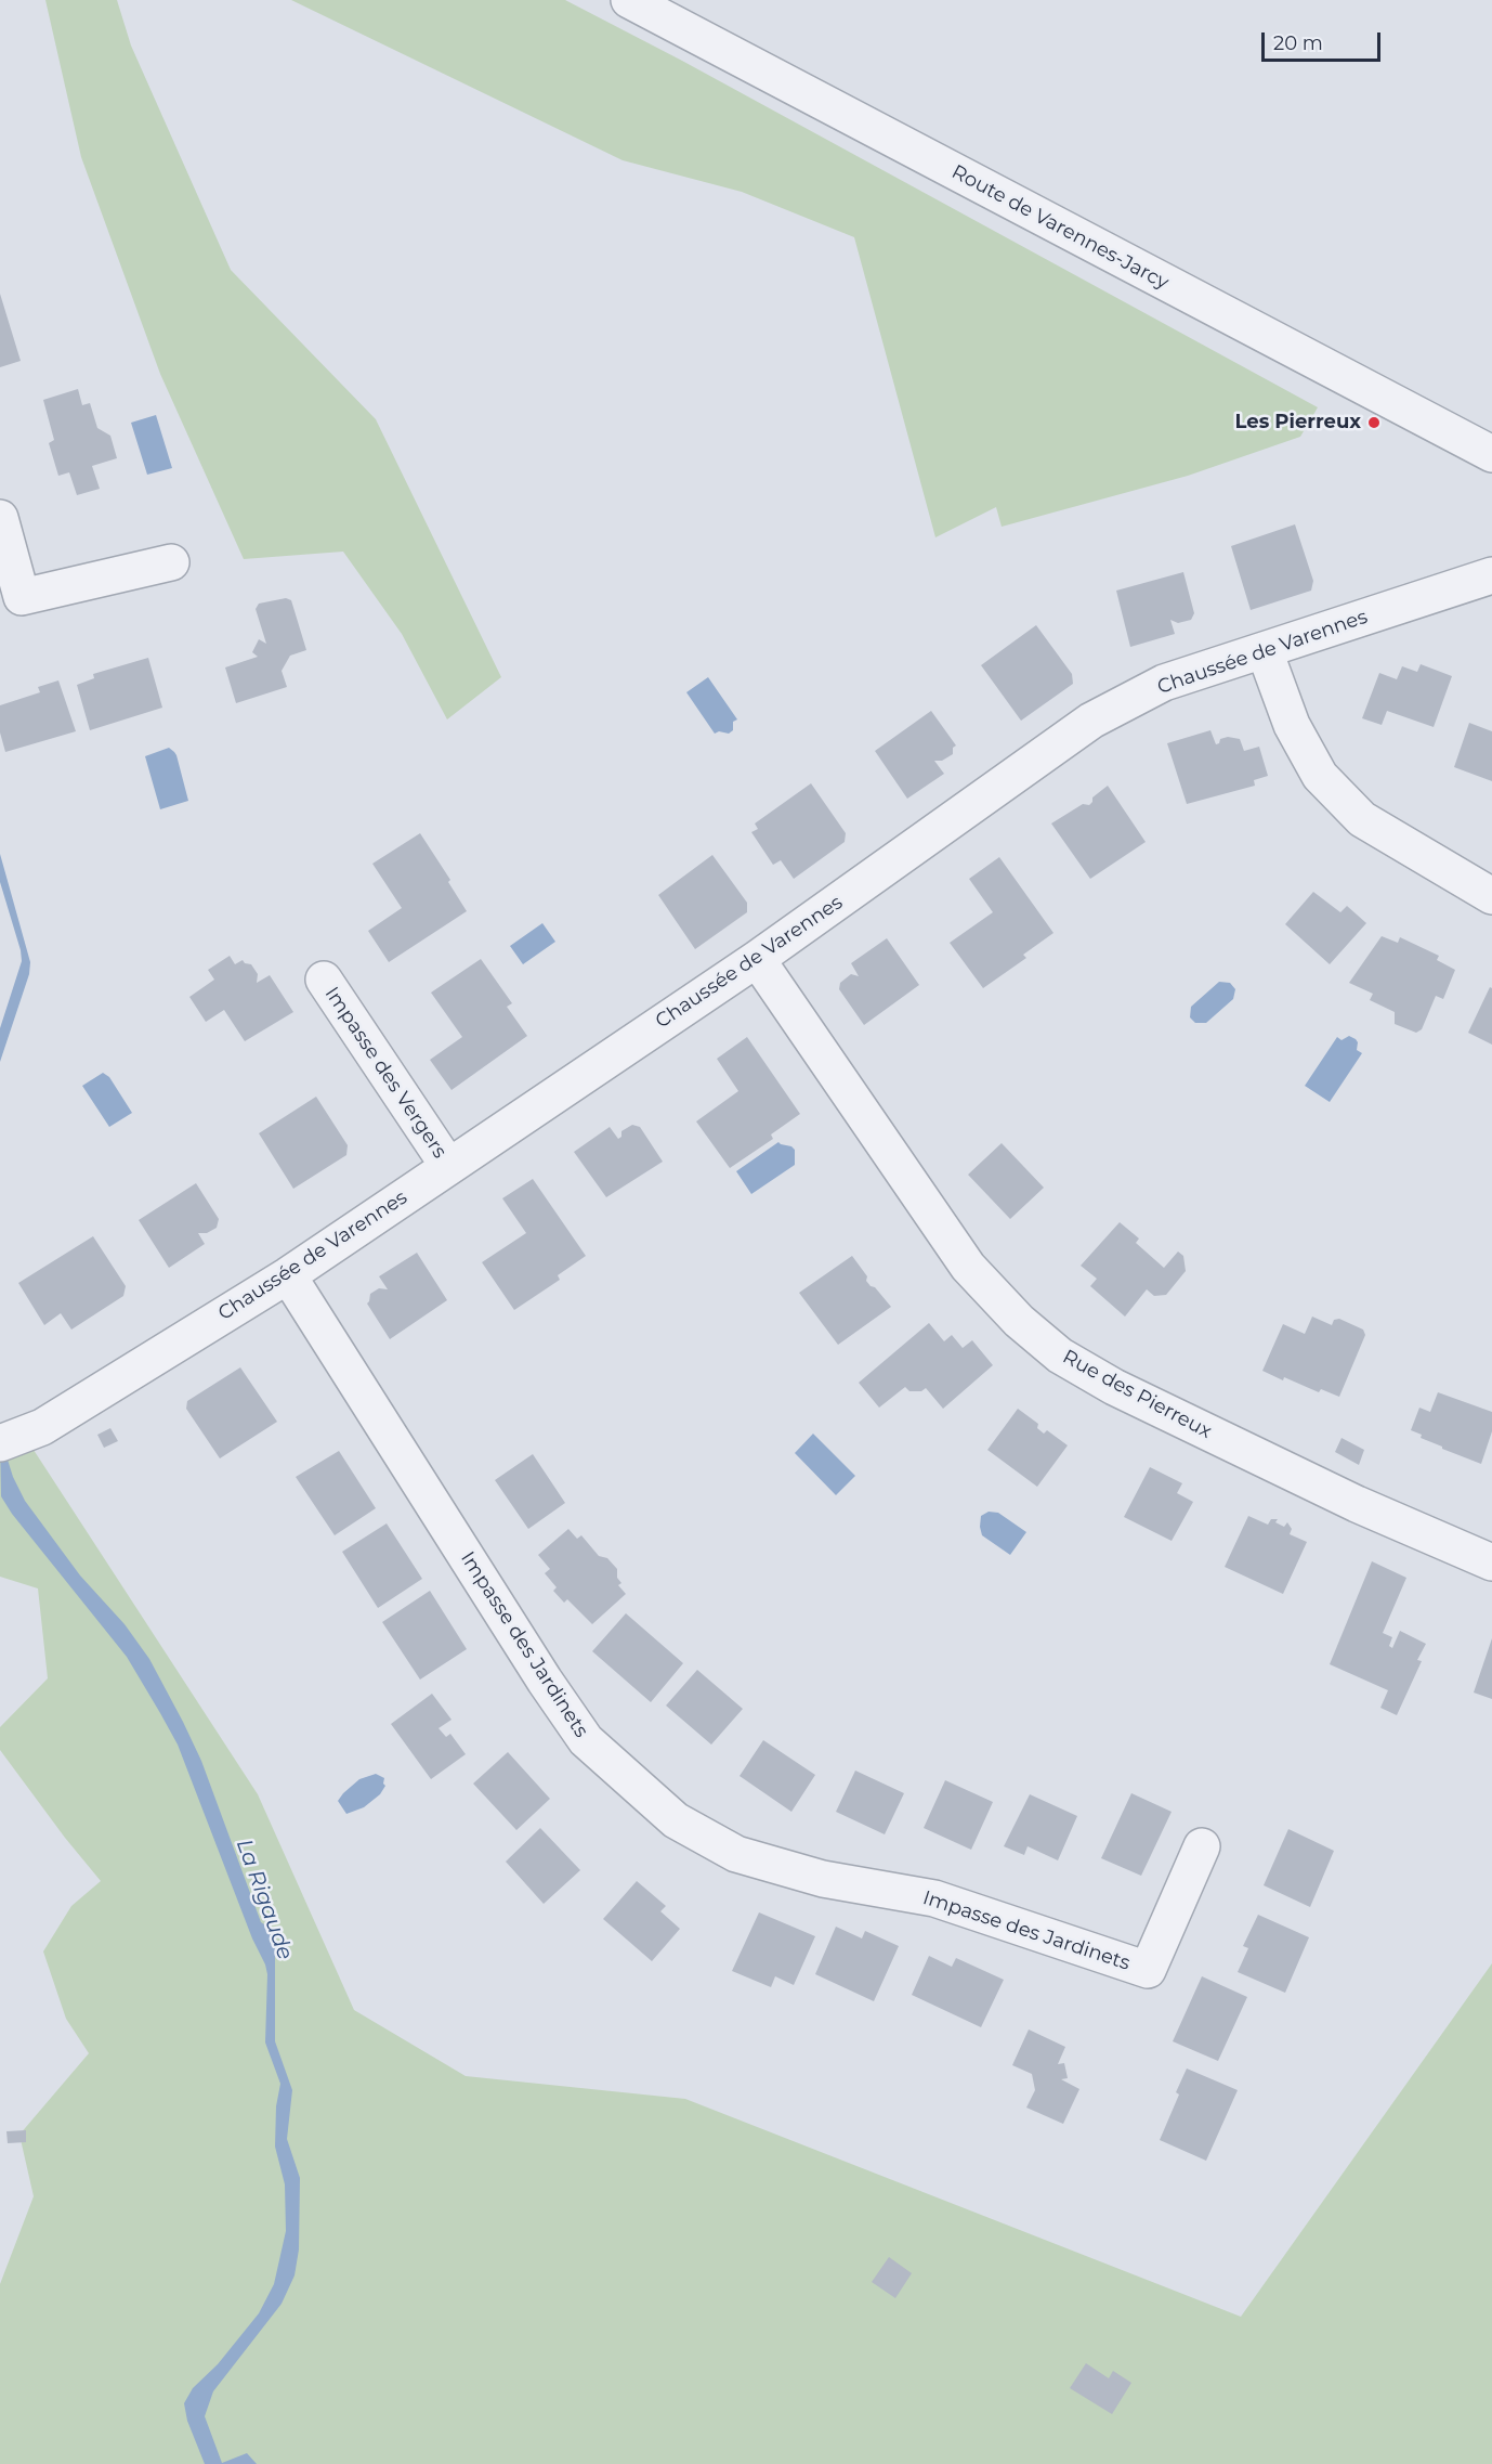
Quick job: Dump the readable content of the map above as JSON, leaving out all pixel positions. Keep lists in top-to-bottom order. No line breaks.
{"streets":{"street":["Route de Varennes-Jarcy","Chaussée de Varennes","Impasse des Vergers","Rue des Pierreux","Impasse des Jardinets"]},"crossings":[["Chaussée de Varennes","Impasse des Vergers"],["Chaussée de Varennes","Rue des Pierreux"],["Chaussée de Varennes","Impasse des Jardinets"]],"water":["La Rigaude"],"places":["Les Pierreux"],"scale_bar":"20 m"}
